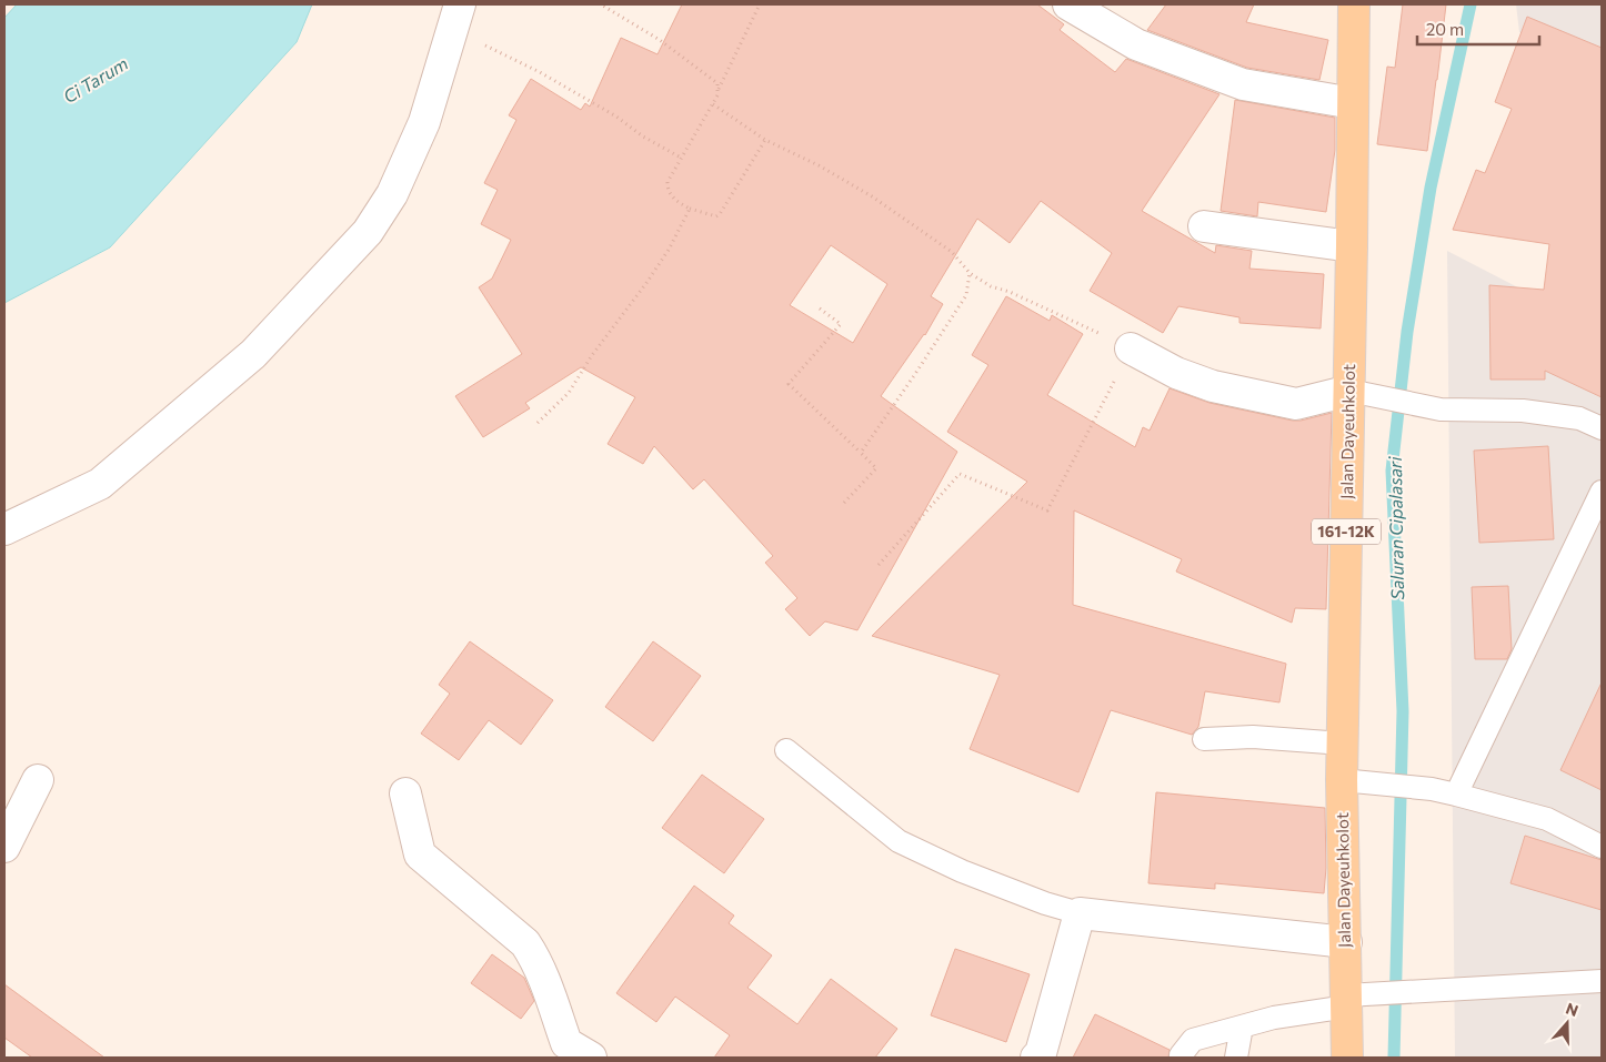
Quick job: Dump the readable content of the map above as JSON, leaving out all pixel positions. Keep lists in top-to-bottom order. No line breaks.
{"streets":{"main road":["Jalan Dayeuhkolot","161-12K"]},"water":["Ci Tarum","Saluran Cipalasari"],"scale_bar":"20 m","north":"top"}
